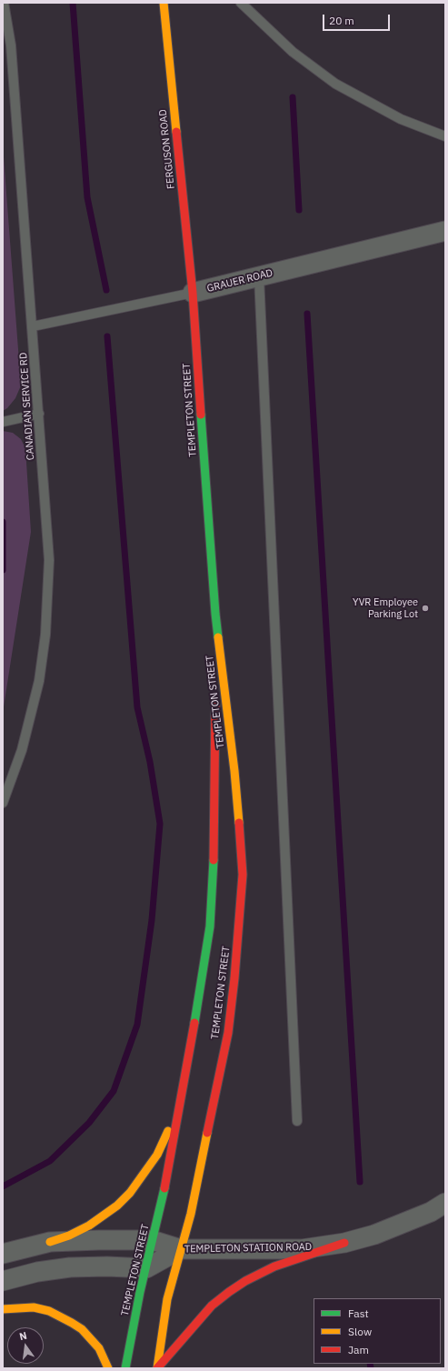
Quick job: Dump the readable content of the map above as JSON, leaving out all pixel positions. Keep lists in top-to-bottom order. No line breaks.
{"streets":{"street":["FERGUSON ROAD","GRAUER ROAD","TEMPLETON STREET","TEMPLETON STATION ROAD"],"lane":["CANADIAN SERVICE RD"]},"crossings":[["FERGUSON ROAD","GRAUER ROAD"],["FERGUSON ROAD","TEMPLETON STREET"],["GRAUER ROAD","CANADIAN SERVICE RD"],["GRAUER ROAD","TEMPLETON STREET"],["TEMPLETON STREET","TEMPLETON STATION ROAD"]],"places":["YVR Employee Parking Lot"],"legend":["Fast","Slow","Jam"],"scale_bar":"20 m","north":"top"}
